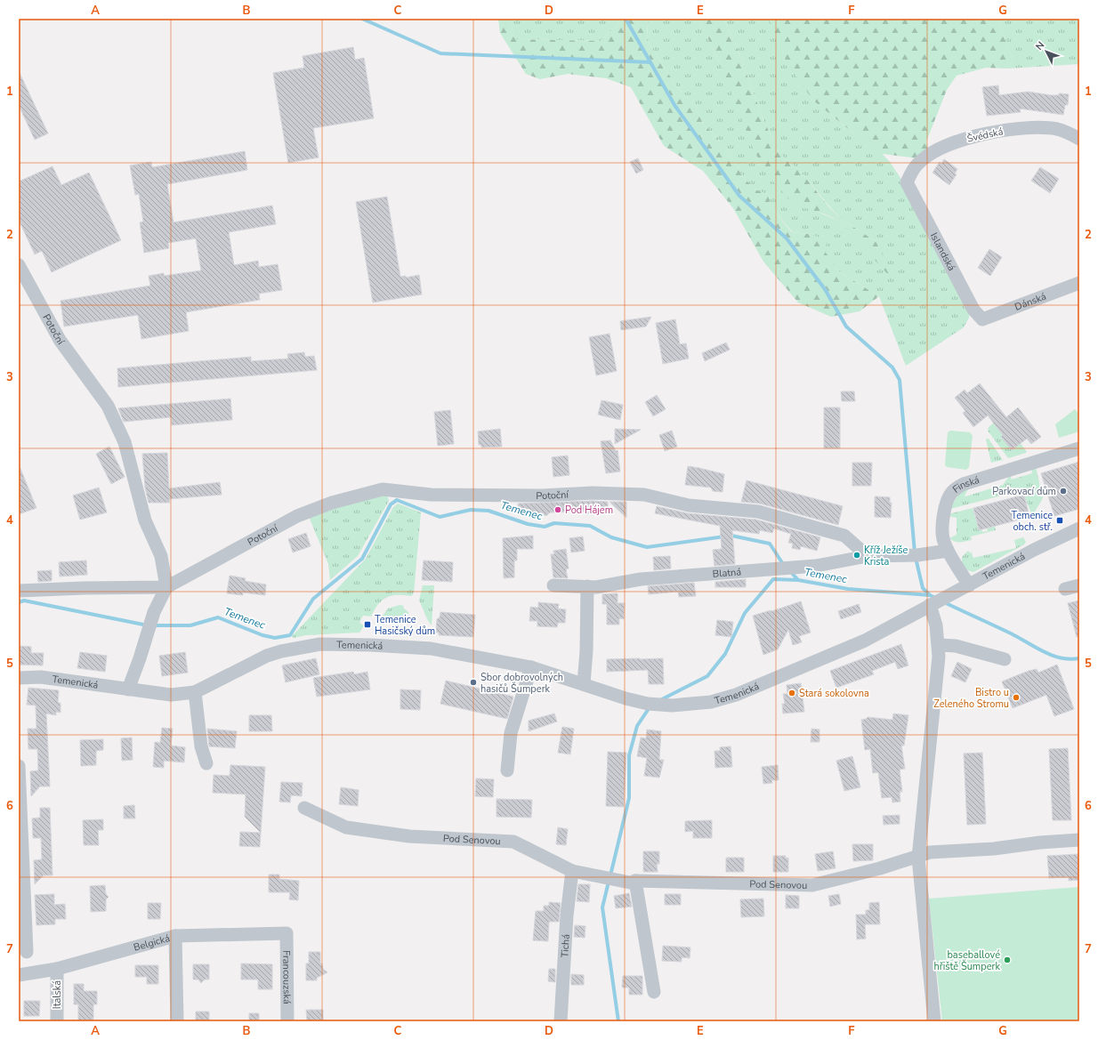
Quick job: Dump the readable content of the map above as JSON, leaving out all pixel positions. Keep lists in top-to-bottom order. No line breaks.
{"streets":{"street":["Švédská","Islandská","Dánská","Potoční","Finská","Temenická","Blatná","Pod Senovou","Belgická","Tichá","Francouzská","Italská"]},"crossings":[["Švédská","Islandská"],["Islandská","Dánská"],["Potoční","Blatná"],["Finská","Temenická"],["Pod Senovou","Tichá"],["Belgická","Francouzská"],["Belgická","Italská"]],"water":["Temenec"],"places":{"other":["Parkovací dům","Pod Hájem","Kříž Ježíše Krista","Sbor dobrovolných hasičů Šumperk","Stará sokolovna","Bistro u Zeleného Stromu","baseballové hřiště Šumperk"],"transit":["Temenice obch. stř.","Temenice Hasičský dům"]},"north":"top left","grid":{"columns":["A","B","C","D","E","F","G"],"rows":["1","2","3","4","5","6","7"]}}
